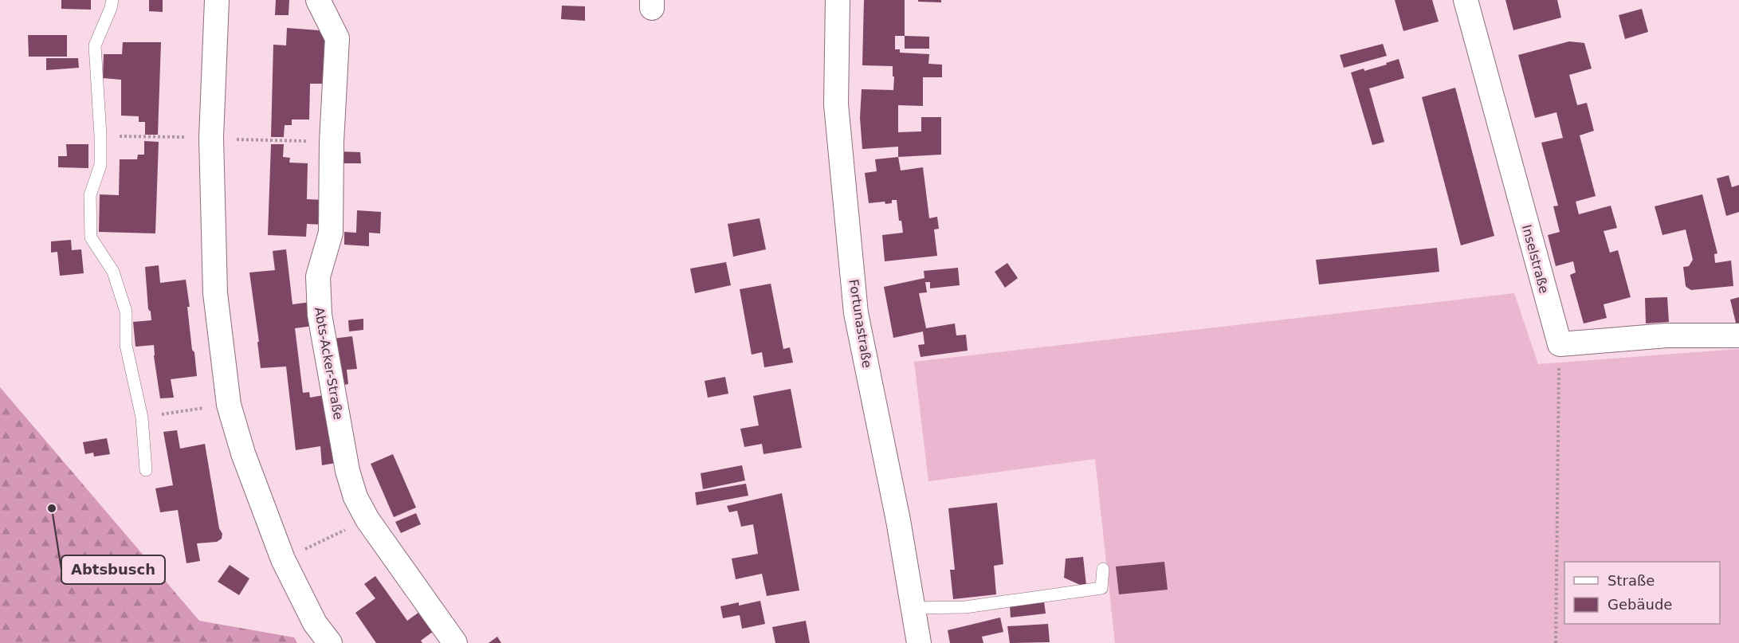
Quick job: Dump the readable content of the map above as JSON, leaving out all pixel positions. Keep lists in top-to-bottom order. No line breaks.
{"streets":{"street":["Inselstraße","Fortunastraße","Abts-Acker-Straße"]},"places":["Abtsbusch"],"legend":["Straße","Gebäude"]}
